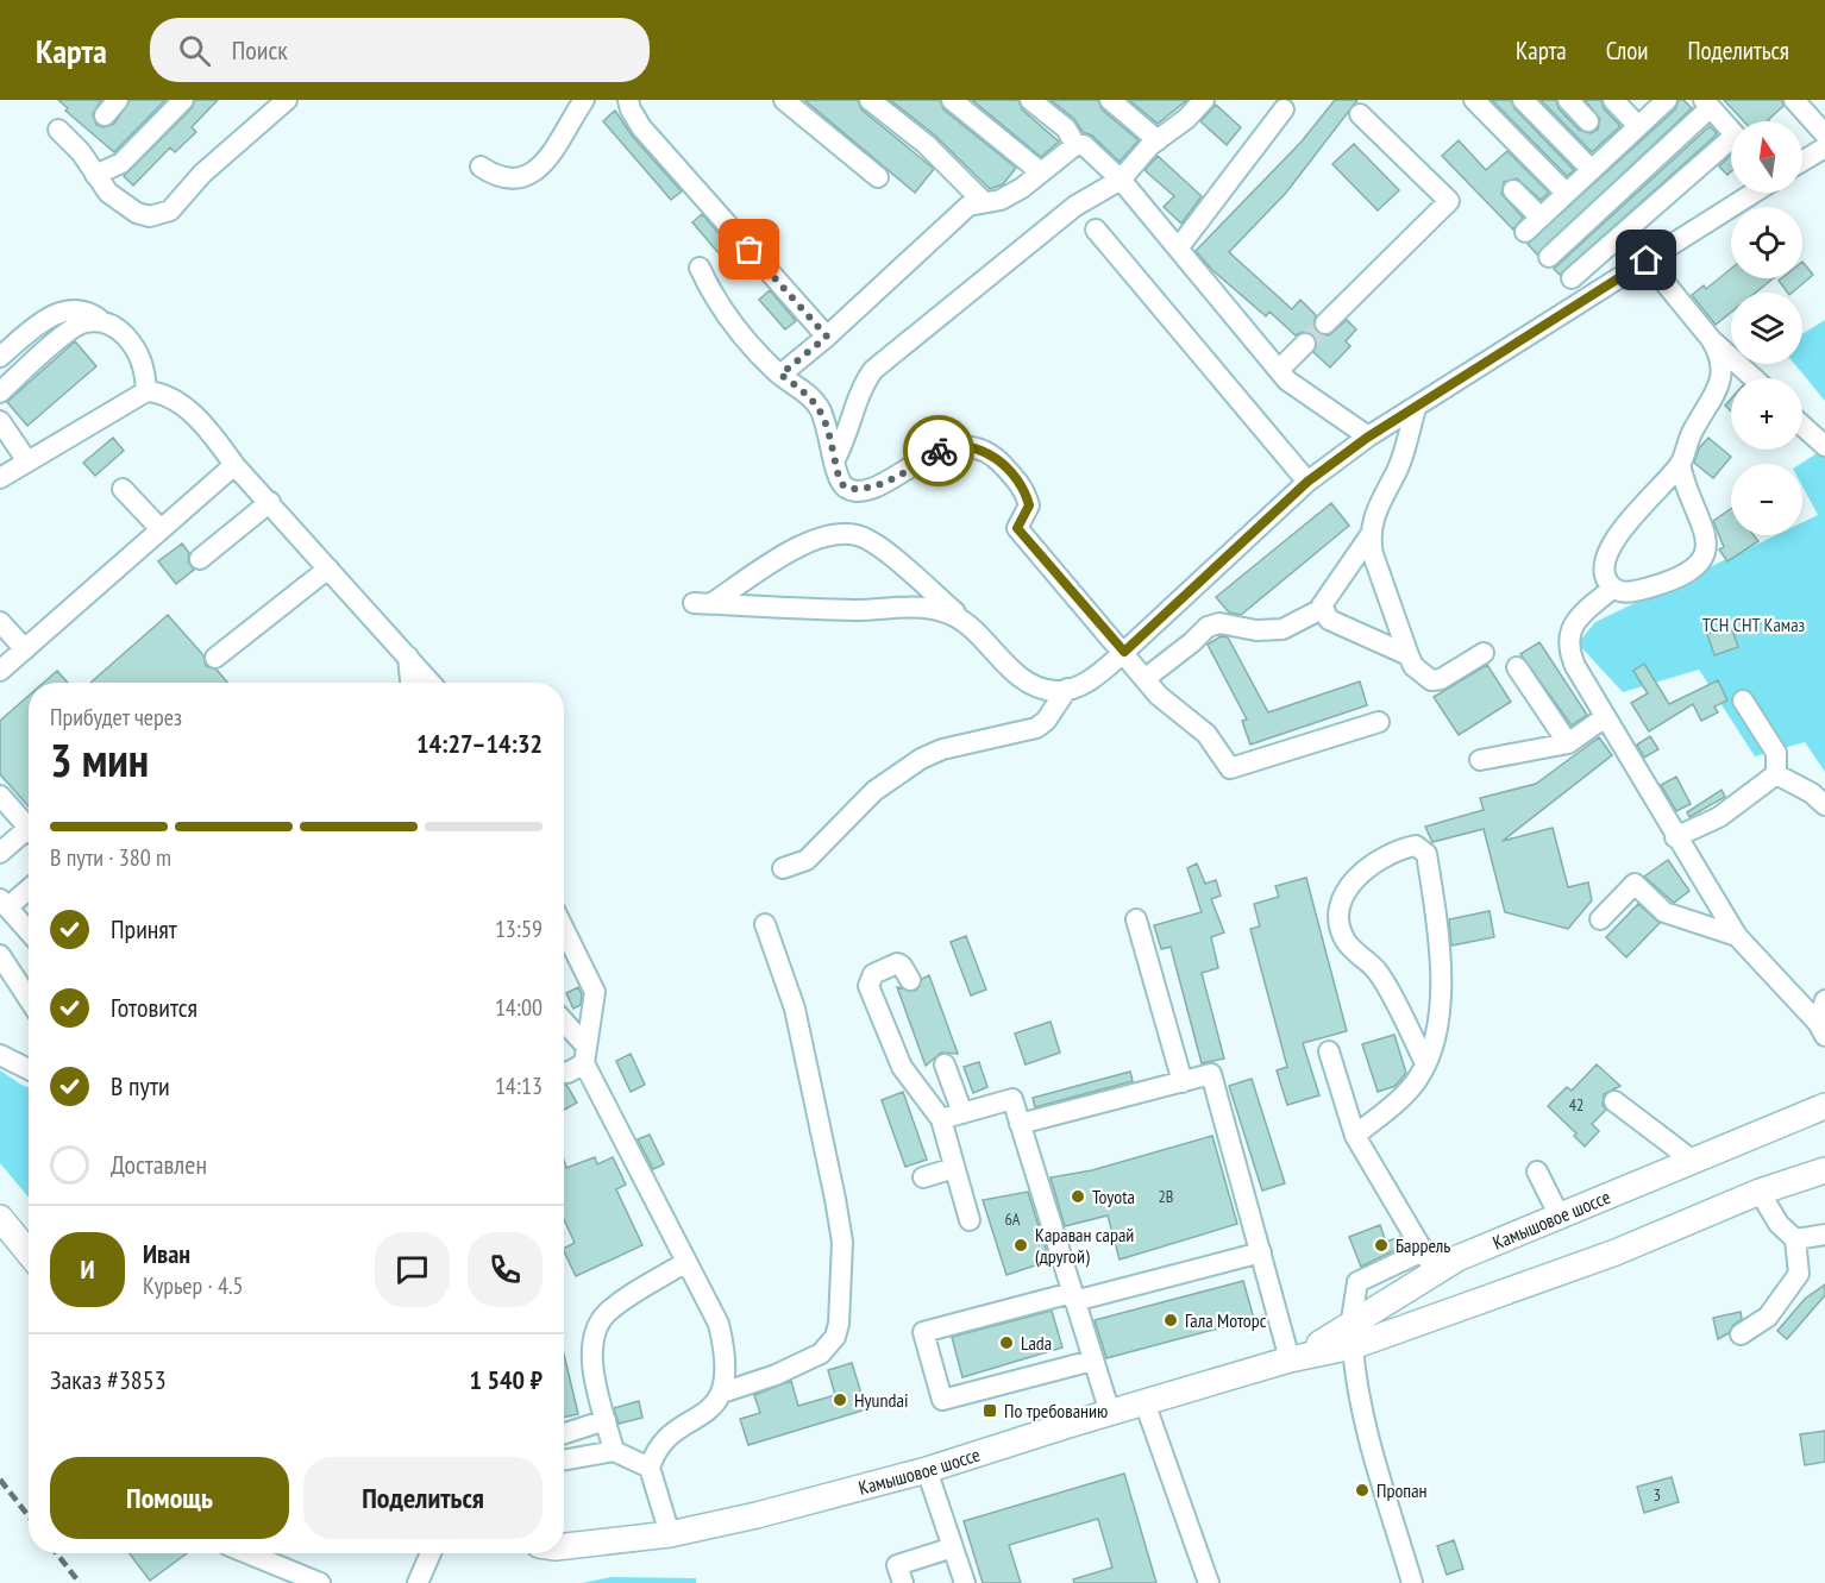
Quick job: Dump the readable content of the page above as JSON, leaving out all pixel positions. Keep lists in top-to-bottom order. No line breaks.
{"streets":{"main road":["Камышовое шоссе"]},"parks":["ТСН СНТ Камаз"],"places":{"other":["Toyota","Караван сарай (другой)","Баррель","Гала Моторс","Lada","Hyundai","Пропан"],"transit":["По требованию"]},"house_numbers":["42","2В","6А","3"],"north":"top","page":{"header":"Карта","search":"Поиск","nav":["Карта","Слои","Поделиться"],"map_buttons":["+","−"],"heading":["3 мин","Прибудет через","14:27–14:32"],"panel":["Иван","Курьер · 4.5","Заказ #3853","1 540 ₽"],"bar":"В пути · 380 m","list":[["Принят","13:59"],["Готовится","14:00"],["В пути","14:13"],"Доставлен"],"round":"И","buttons":["Помощь","Поделиться"]}}
